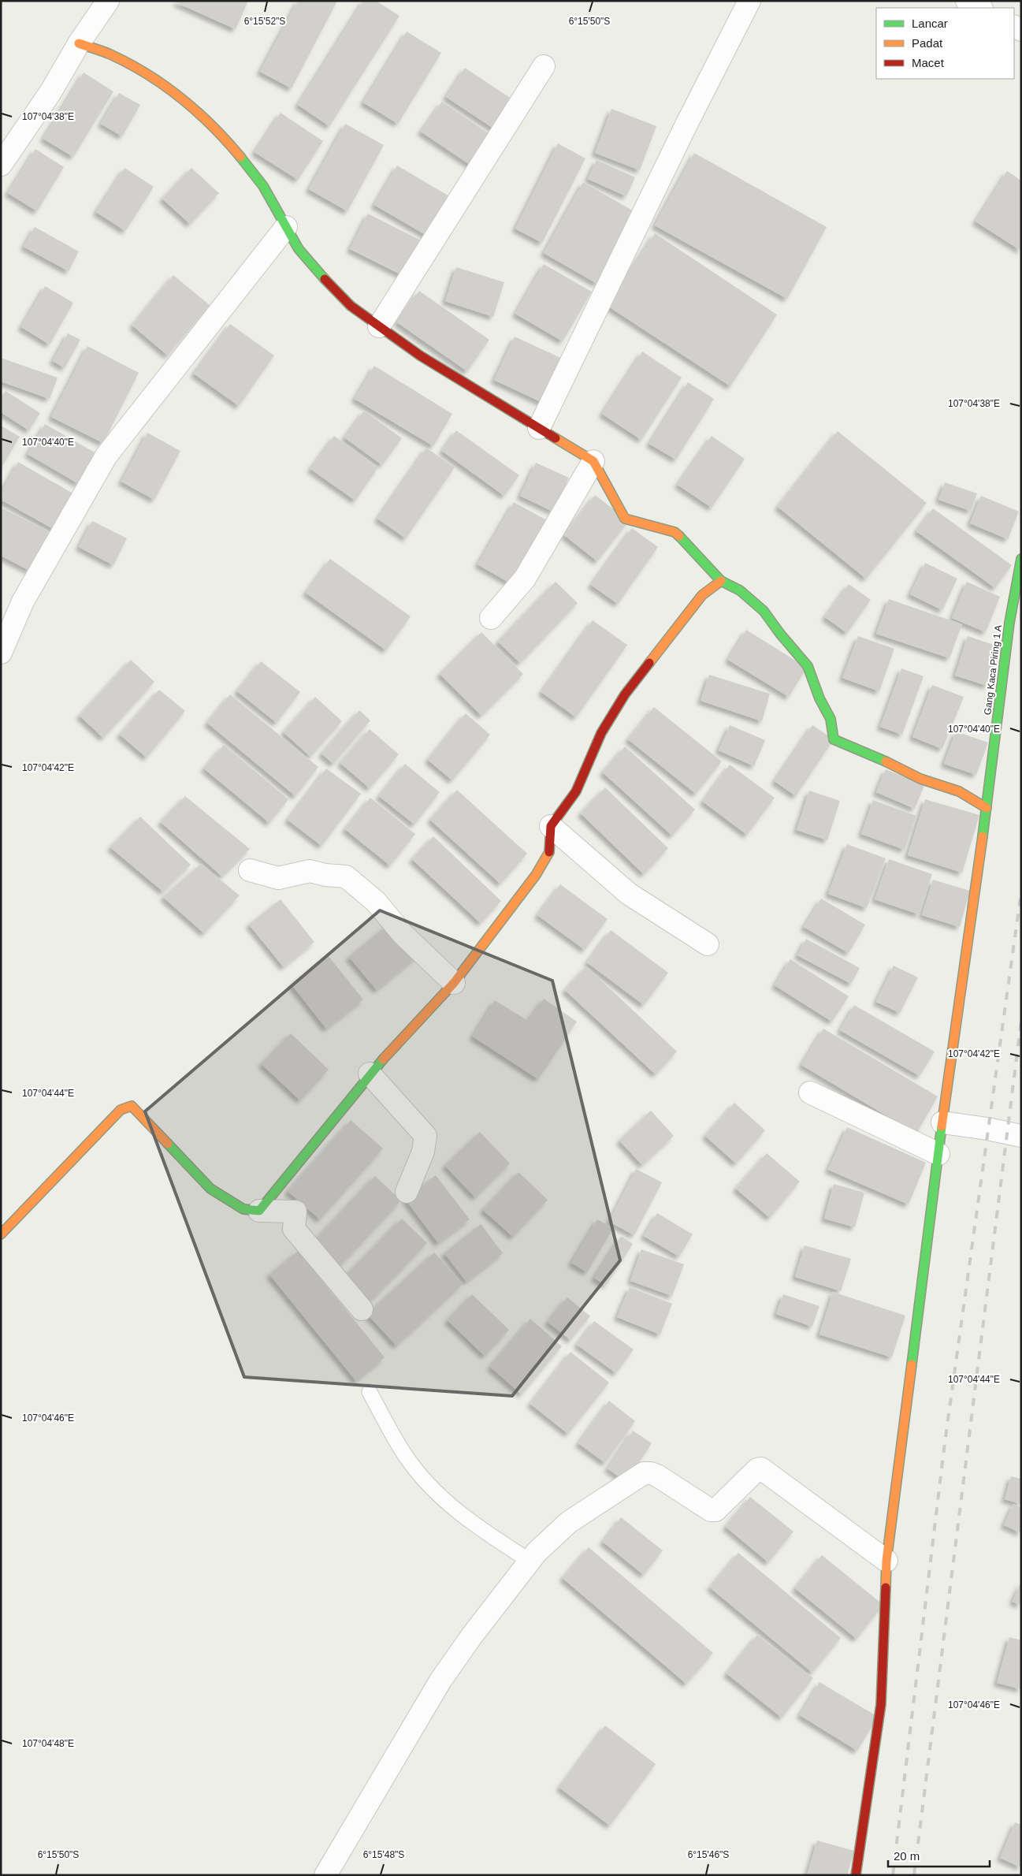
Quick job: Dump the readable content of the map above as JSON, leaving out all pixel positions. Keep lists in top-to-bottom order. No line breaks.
{"streets":{"street":["Gang Kaca Piring 1 A"]},"legend":["Lancar","Padat","Macet"],"scale_bar":"20 m","coordinates":["6°15'52\"S","6°15'50\"S","107°04'38\"E","107°04'40\"E","107°04'42\"E","107°04'44\"E","107°04'46\"E","107°04'48\"E","6°15'48\"S","6°15'46\"S"]}
